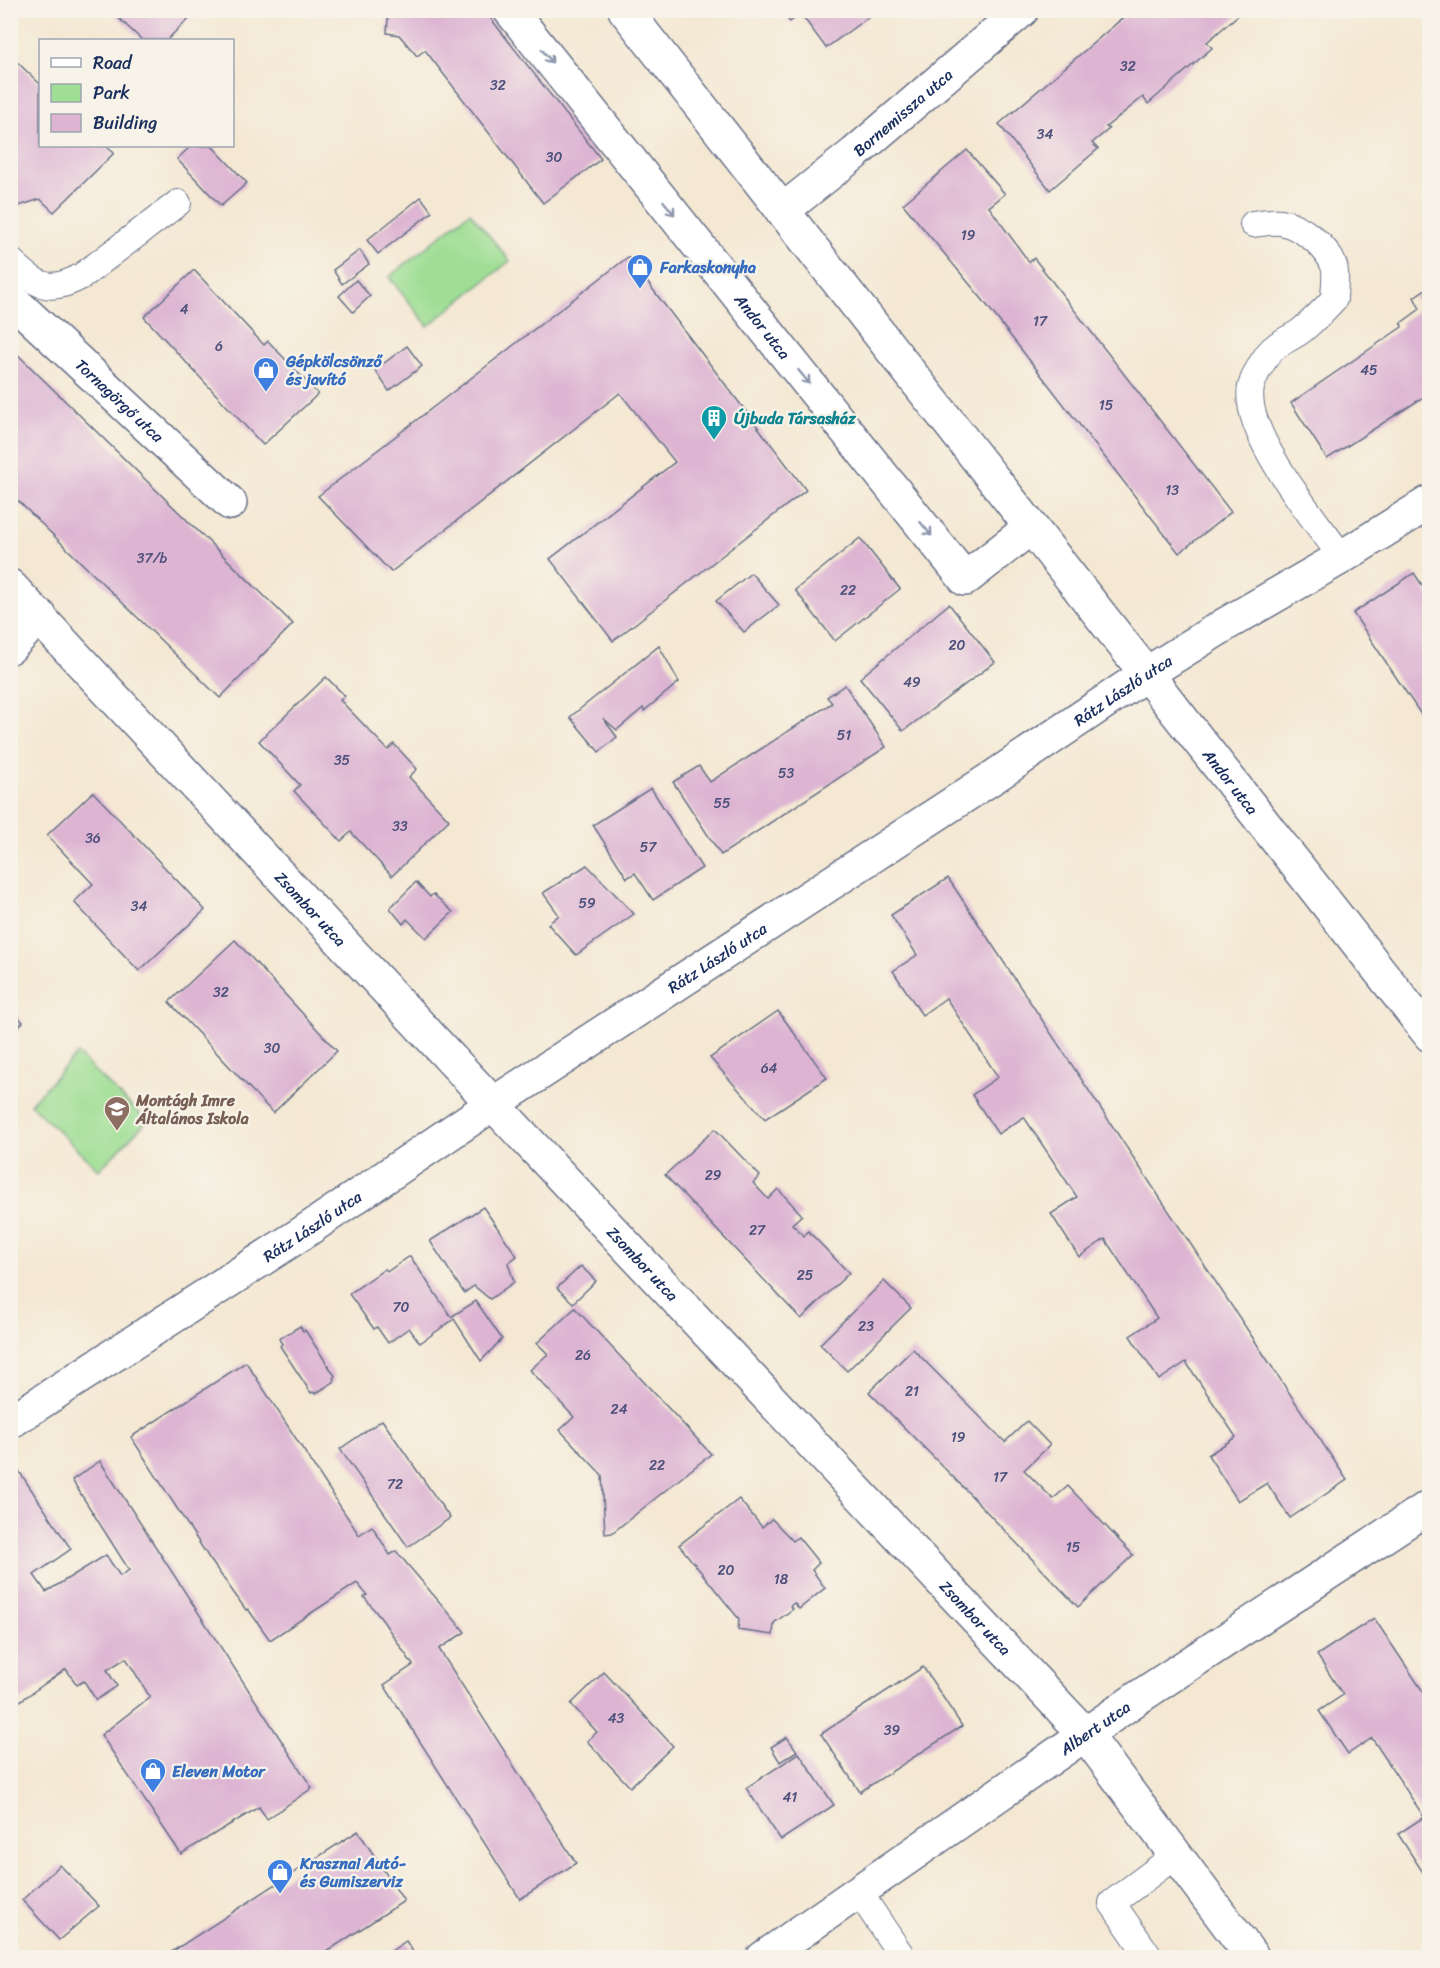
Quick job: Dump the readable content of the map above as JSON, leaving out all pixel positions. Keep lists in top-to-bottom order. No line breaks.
{"streets":{"street":["Bornemissza utca","Andor utca","Tornagörgő utca","Rátz László utca","Zsombor utca","Albert utca"]},"crossings":[["Bornemissza utca","Andor utca"],["Andor utca","Rátz László utca"],["Rátz László utca","Zsombor utca"],["Zsombor utca","Albert utca"]],"places":{"shop":["Farkaskonyha","Gépkölcsönző és javító","Eleven Motor","Krasznai Autó- és Gumiszerviz"],"building":["Újbuda Társasház"],"school or university":["Montágh Imre Általános Iskola"]},"house_numbers":["32","32","34","30","19","4","17","6","45","15","13","37/b","22","20","49","51","35","53","55","33","36","57","59","34","32","30","64","29","27","25","70","23","26","21","24","19","22","17","72","15","20","18","43","39","41"],"legend":["Road","Park","Building"]}
